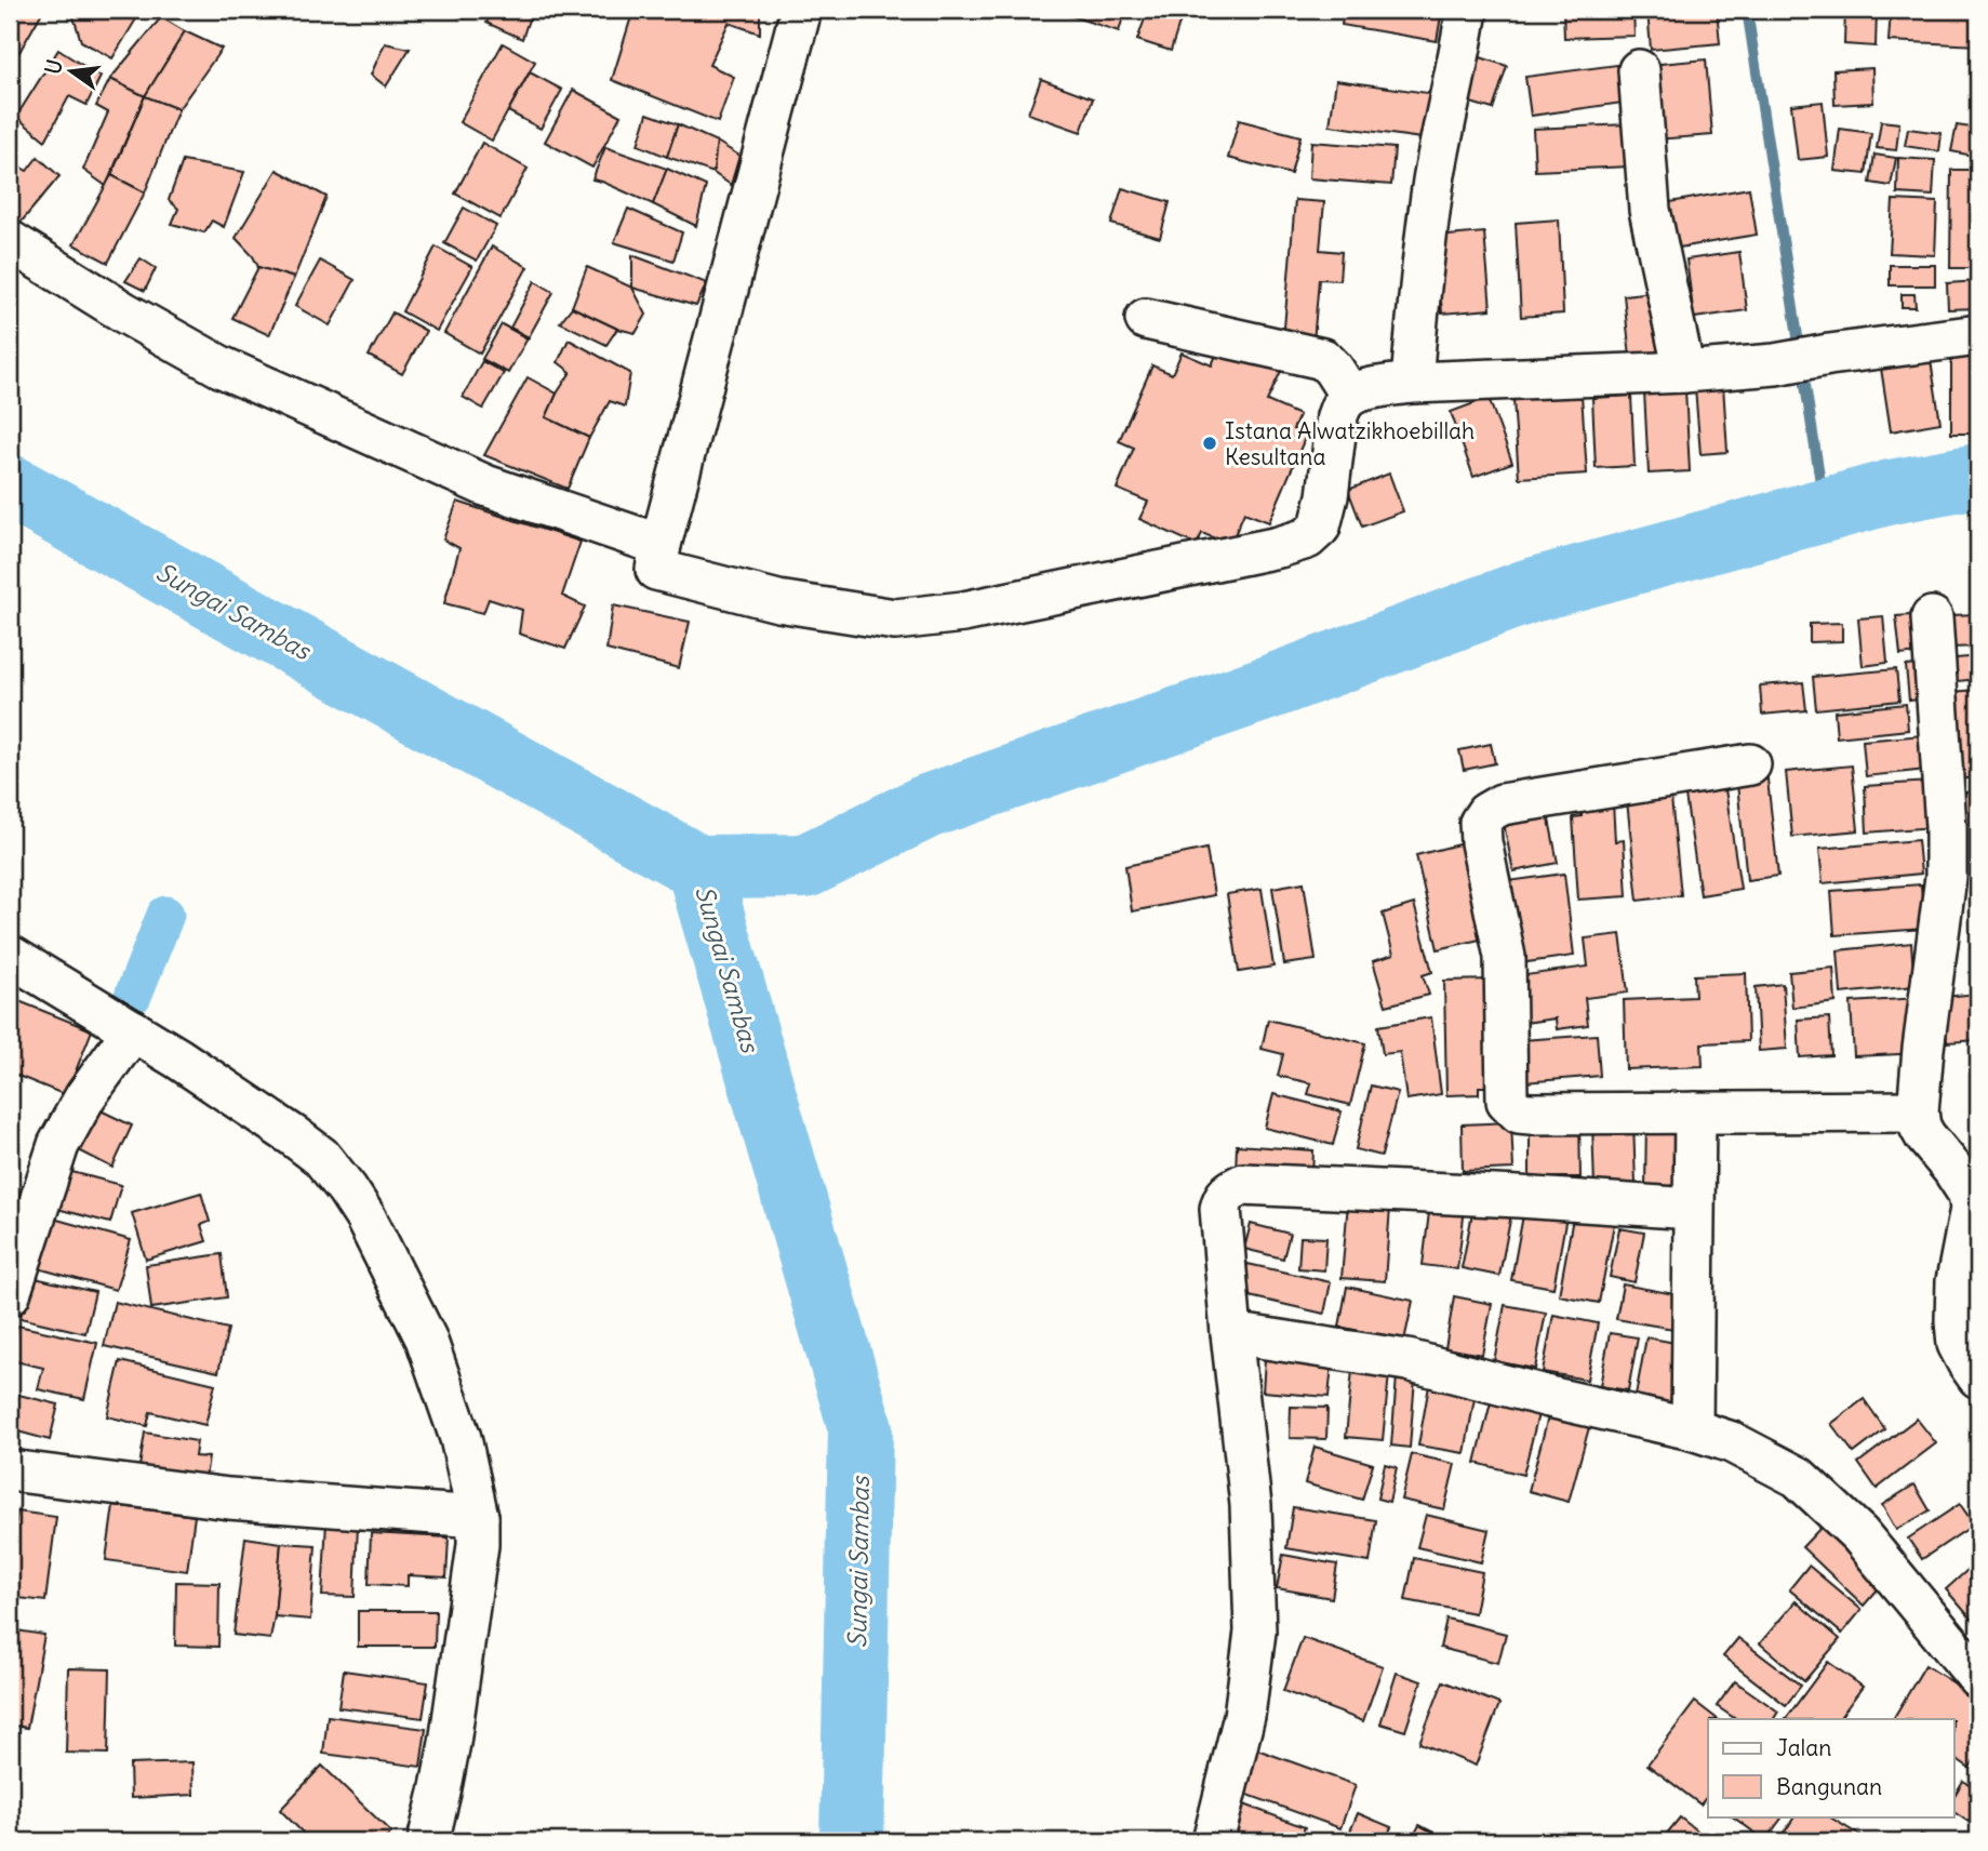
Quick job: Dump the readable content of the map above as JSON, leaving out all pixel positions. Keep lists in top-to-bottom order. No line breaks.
{"water":["Sungai Sambas"],"places":["Istana Alwatzikhoebillah Kesultana"],"legend":["Jalan","Bangunan"],"north":"left"}
